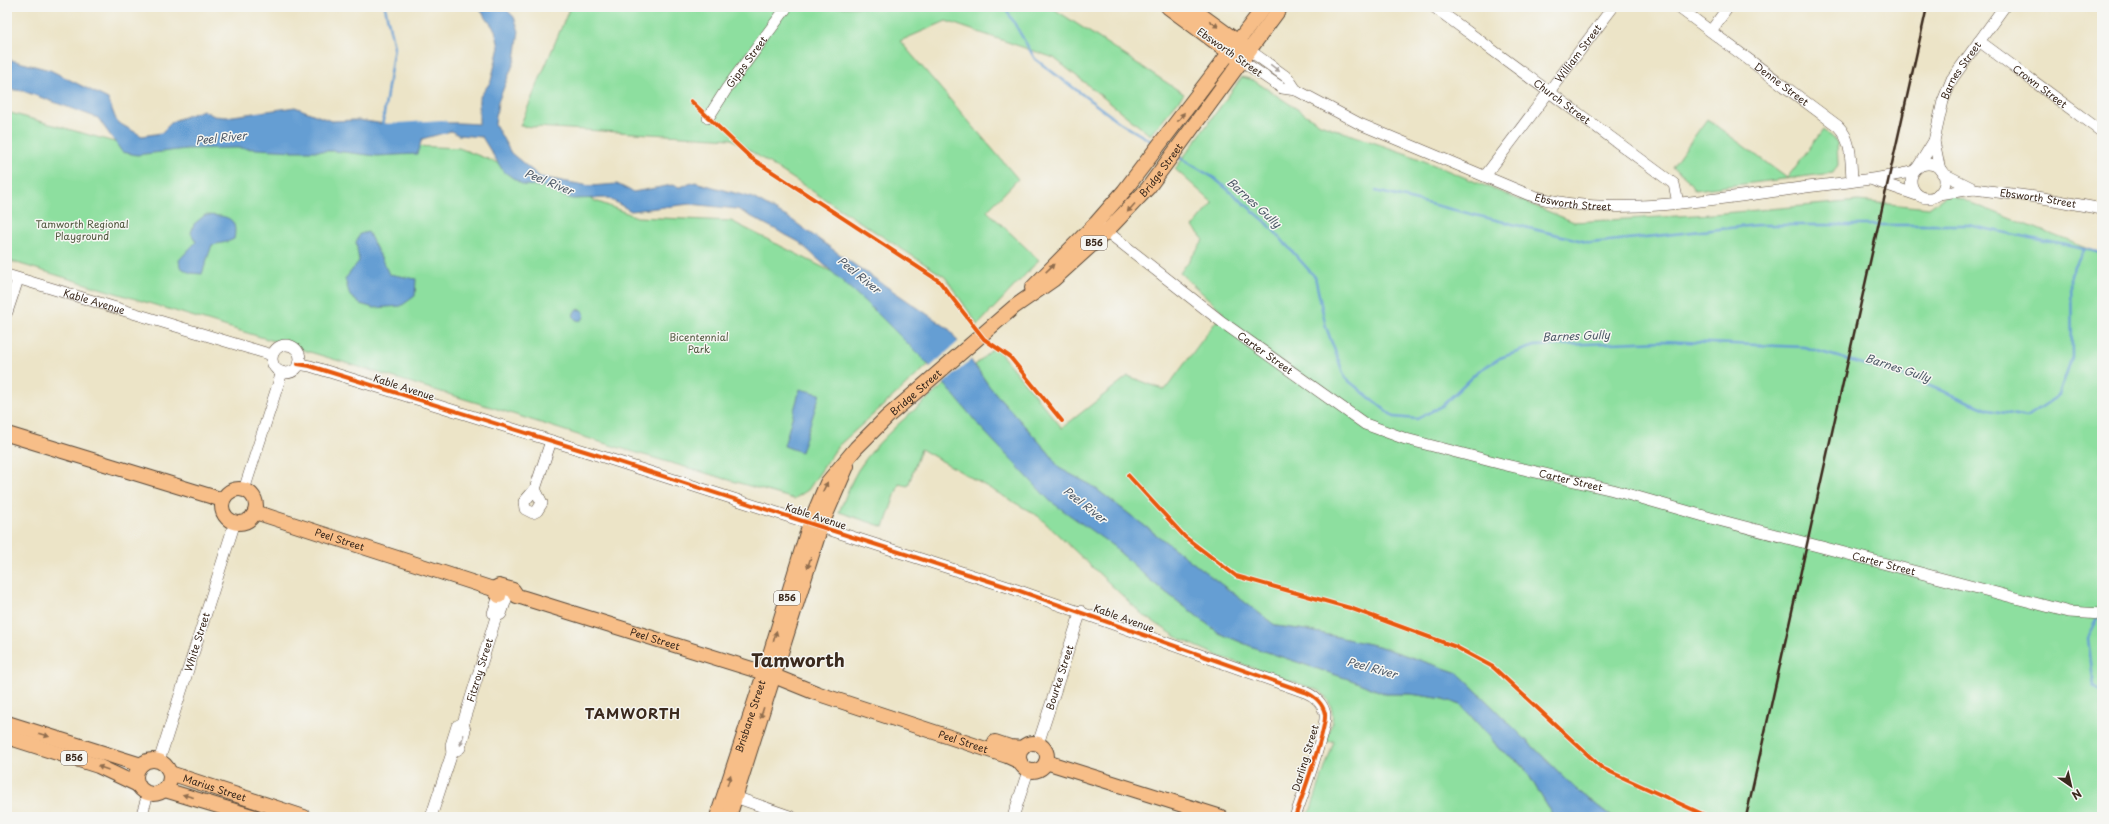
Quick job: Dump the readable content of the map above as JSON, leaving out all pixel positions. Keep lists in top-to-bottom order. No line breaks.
{"streets":{"main road":["Ebsworth Street","Bridge Street","B56","Peel Street","Brisbane Street","Marius Street"],"street":["William Street","Gipps Street","Barnes Street","Denne Street","Crown Street","Church Street","Kable Avenue","Carter Street","White Street","Fitzroy Street","Bourke Street","Darling Street"]},"crossings":[["Ebsworth Street","William Street"],["Ebsworth Street","Barnes Street"],["Ebsworth Street","Denne Street"],["Ebsworth Street","Church Street"],["Ebsworth Street","Bridge Street"],["William Street","Church Street"],["Barnes Street","Crown Street"],["Bridge Street","Kable Avenue"],["Bridge Street","Carter Street"],["Bridge Street","Brisbane Street"],["B56","White Street"],["B56","Marius Street"],["Kable Avenue","Bourke Street"],["Kable Avenue","Brisbane Street"],["Kable Avenue","Darling Street"],["Peel Street","White Street"],["Peel Street","Fitzroy Street"],["Peel Street","Bourke Street"],["Peel Street","Brisbane Street"],["White Street","Marius Street"]],"districts":["Tamworth","TAMWORTH"],"water":["Peel River","Barnes Gully"],"parks":["Tamworth Regional Playground","Bicentennial Park"],"north":"bottom right"}
